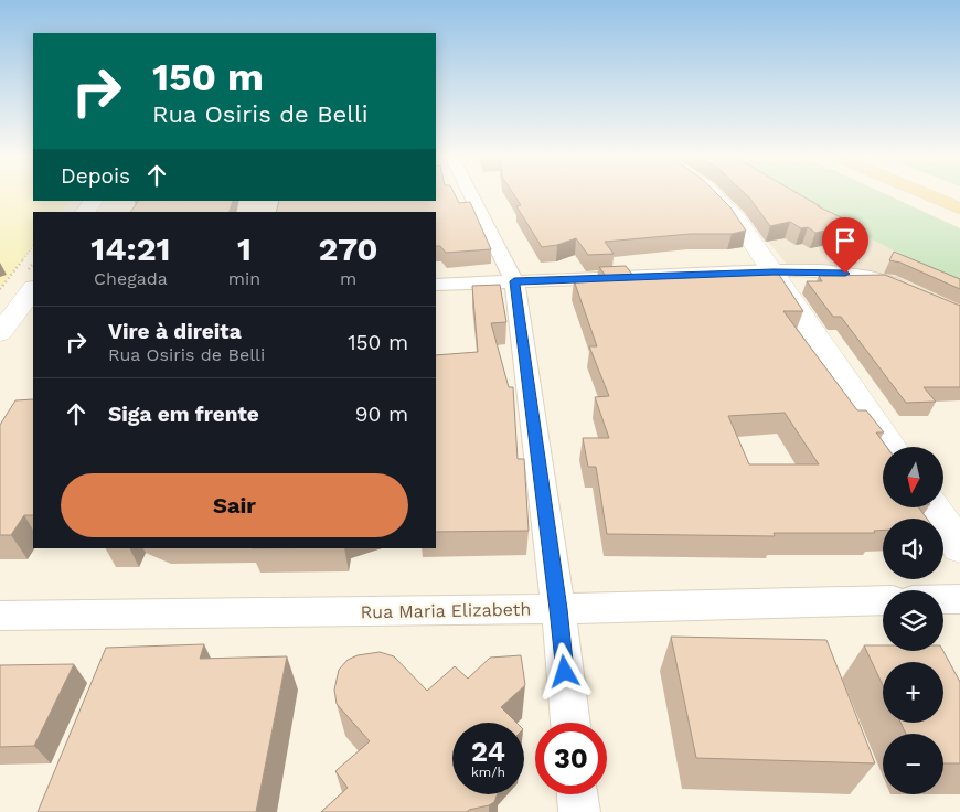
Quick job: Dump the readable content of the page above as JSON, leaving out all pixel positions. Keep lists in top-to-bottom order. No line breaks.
{"streets":{"street":["Rua Maria Elizabeth"]},"north":"bottom","page":{"turn":["150 m","Rua Osiris de Belli"],"then":"Depois","eta":["14:21","Chegada","1","min","270","m"],"list":[{"name":"Vire à direita","note":"Rua Osiris de Belli","value":"150 m"},{"name":"Siga em frente","value":"90 m"}],"map_buttons":["+","−"],"buttons":"Sair","speed":"24 km/h","limit":"30"}}
